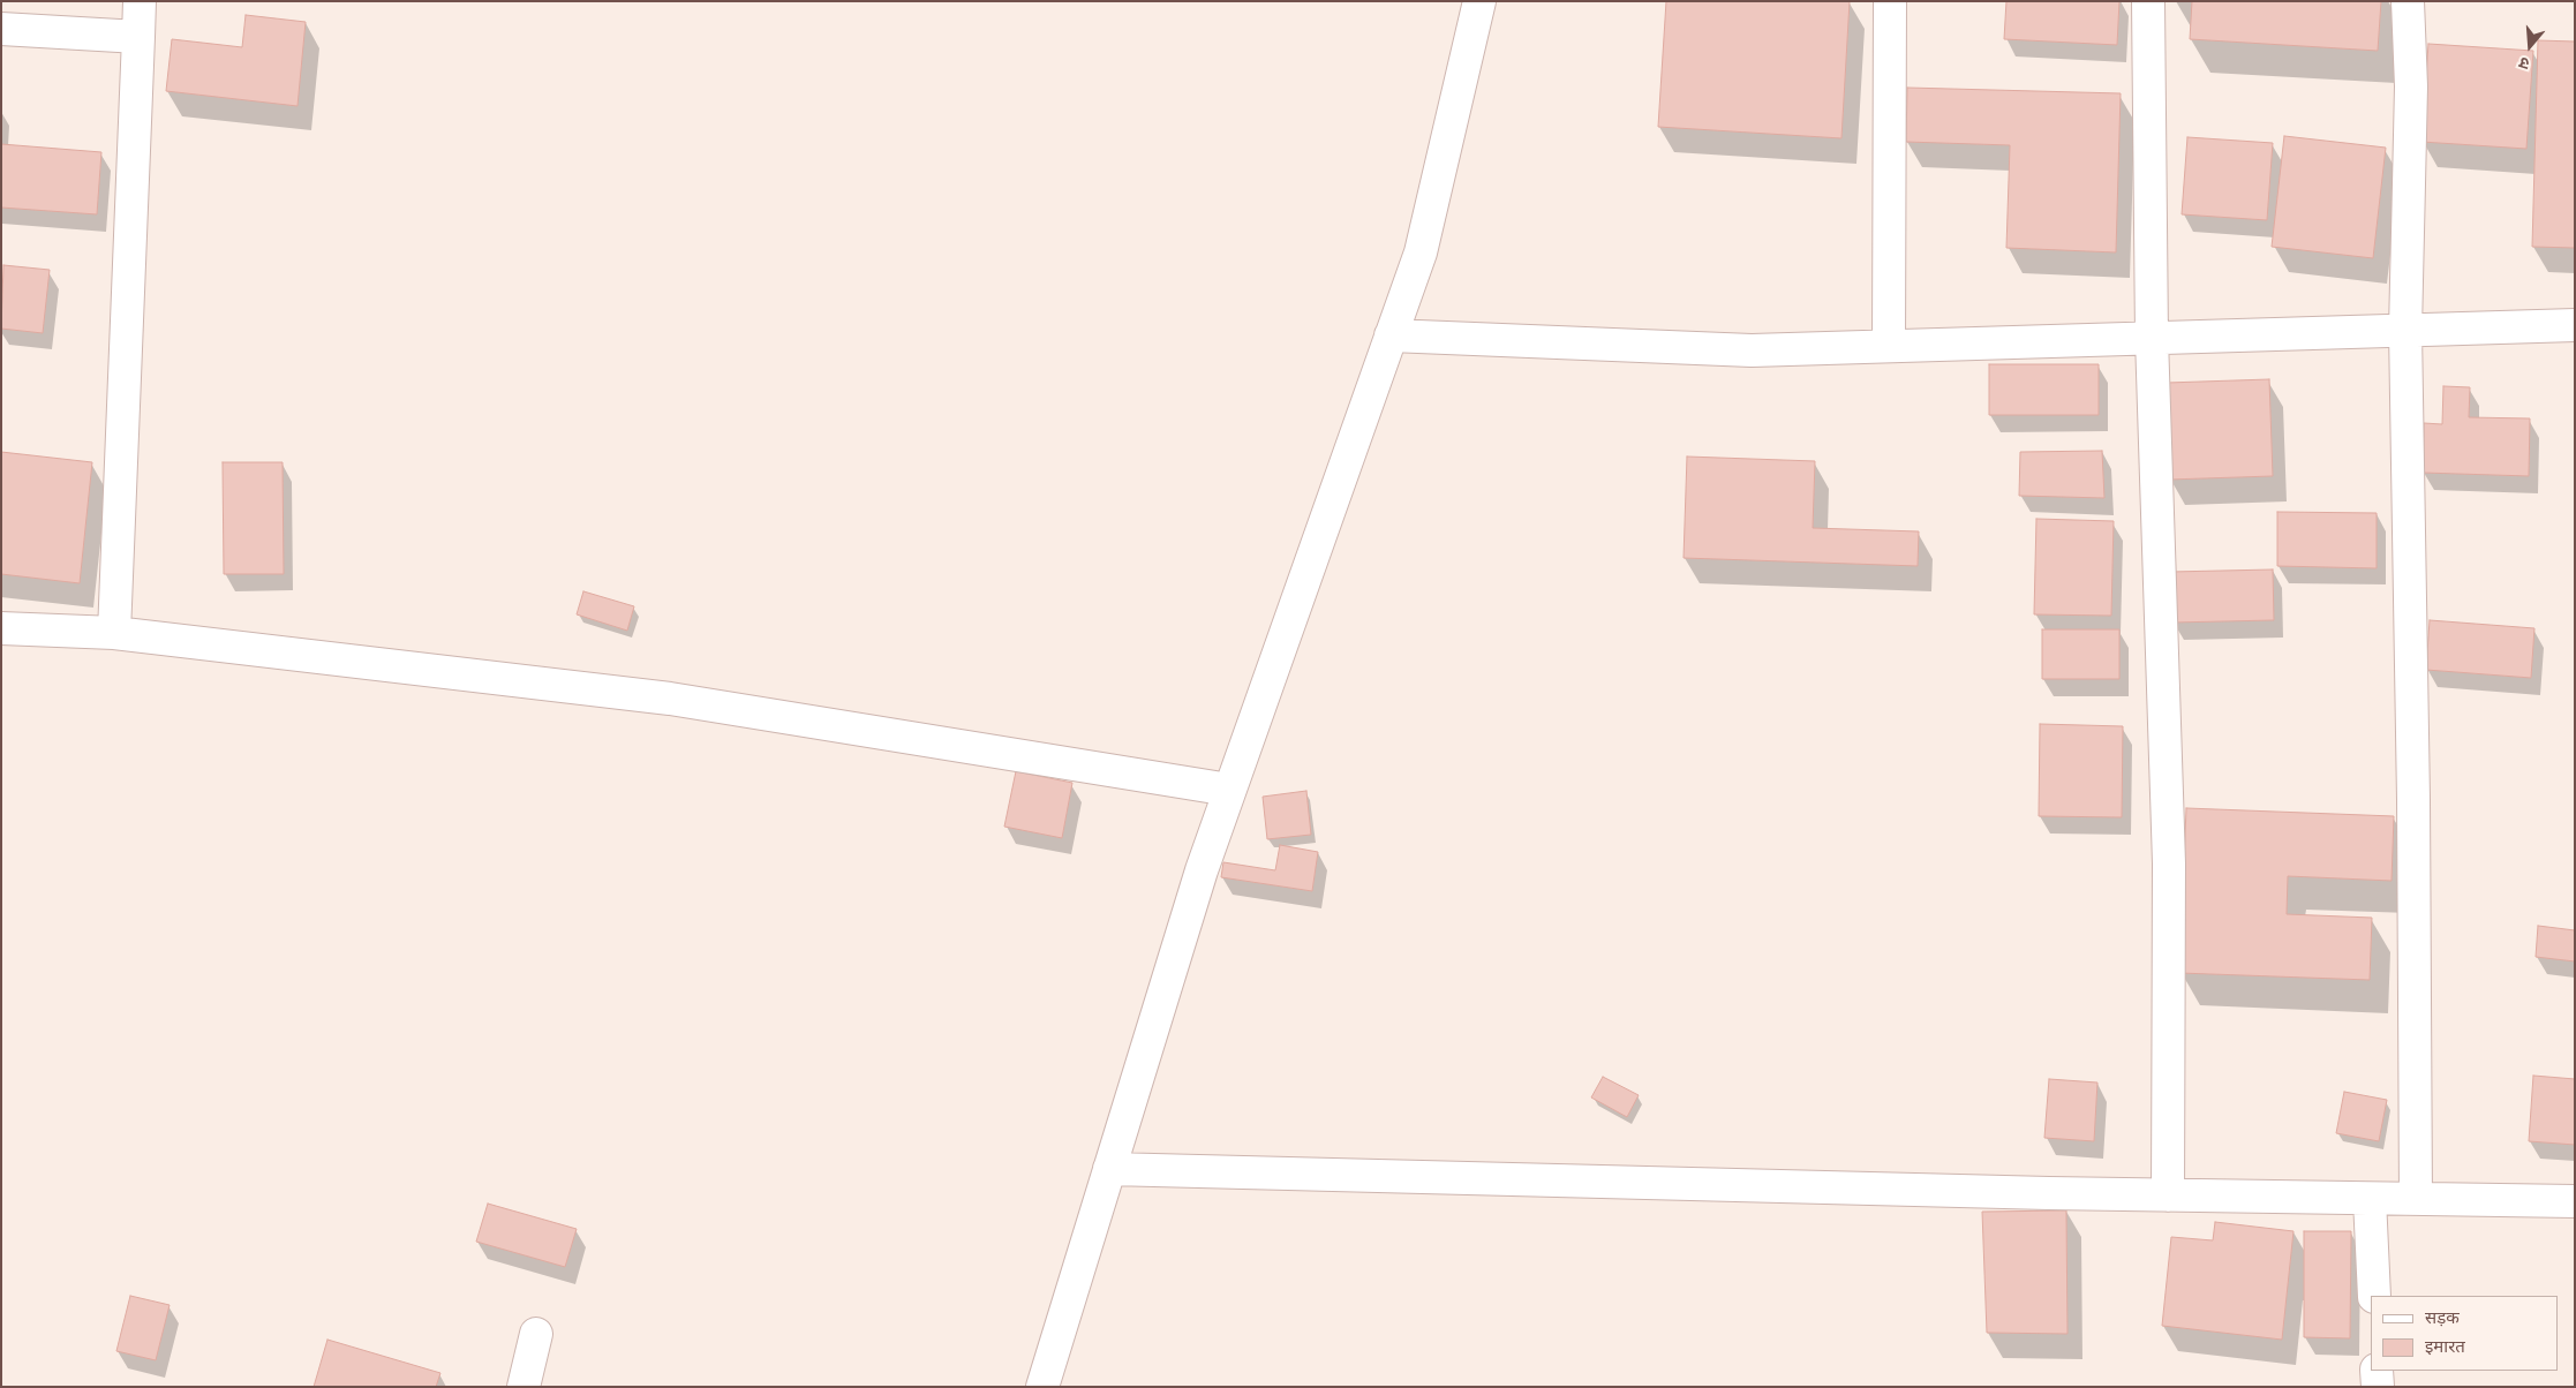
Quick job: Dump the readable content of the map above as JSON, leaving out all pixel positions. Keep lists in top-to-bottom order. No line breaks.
{"legend":["सड़क","इमारत"],"north":"bottom"}
